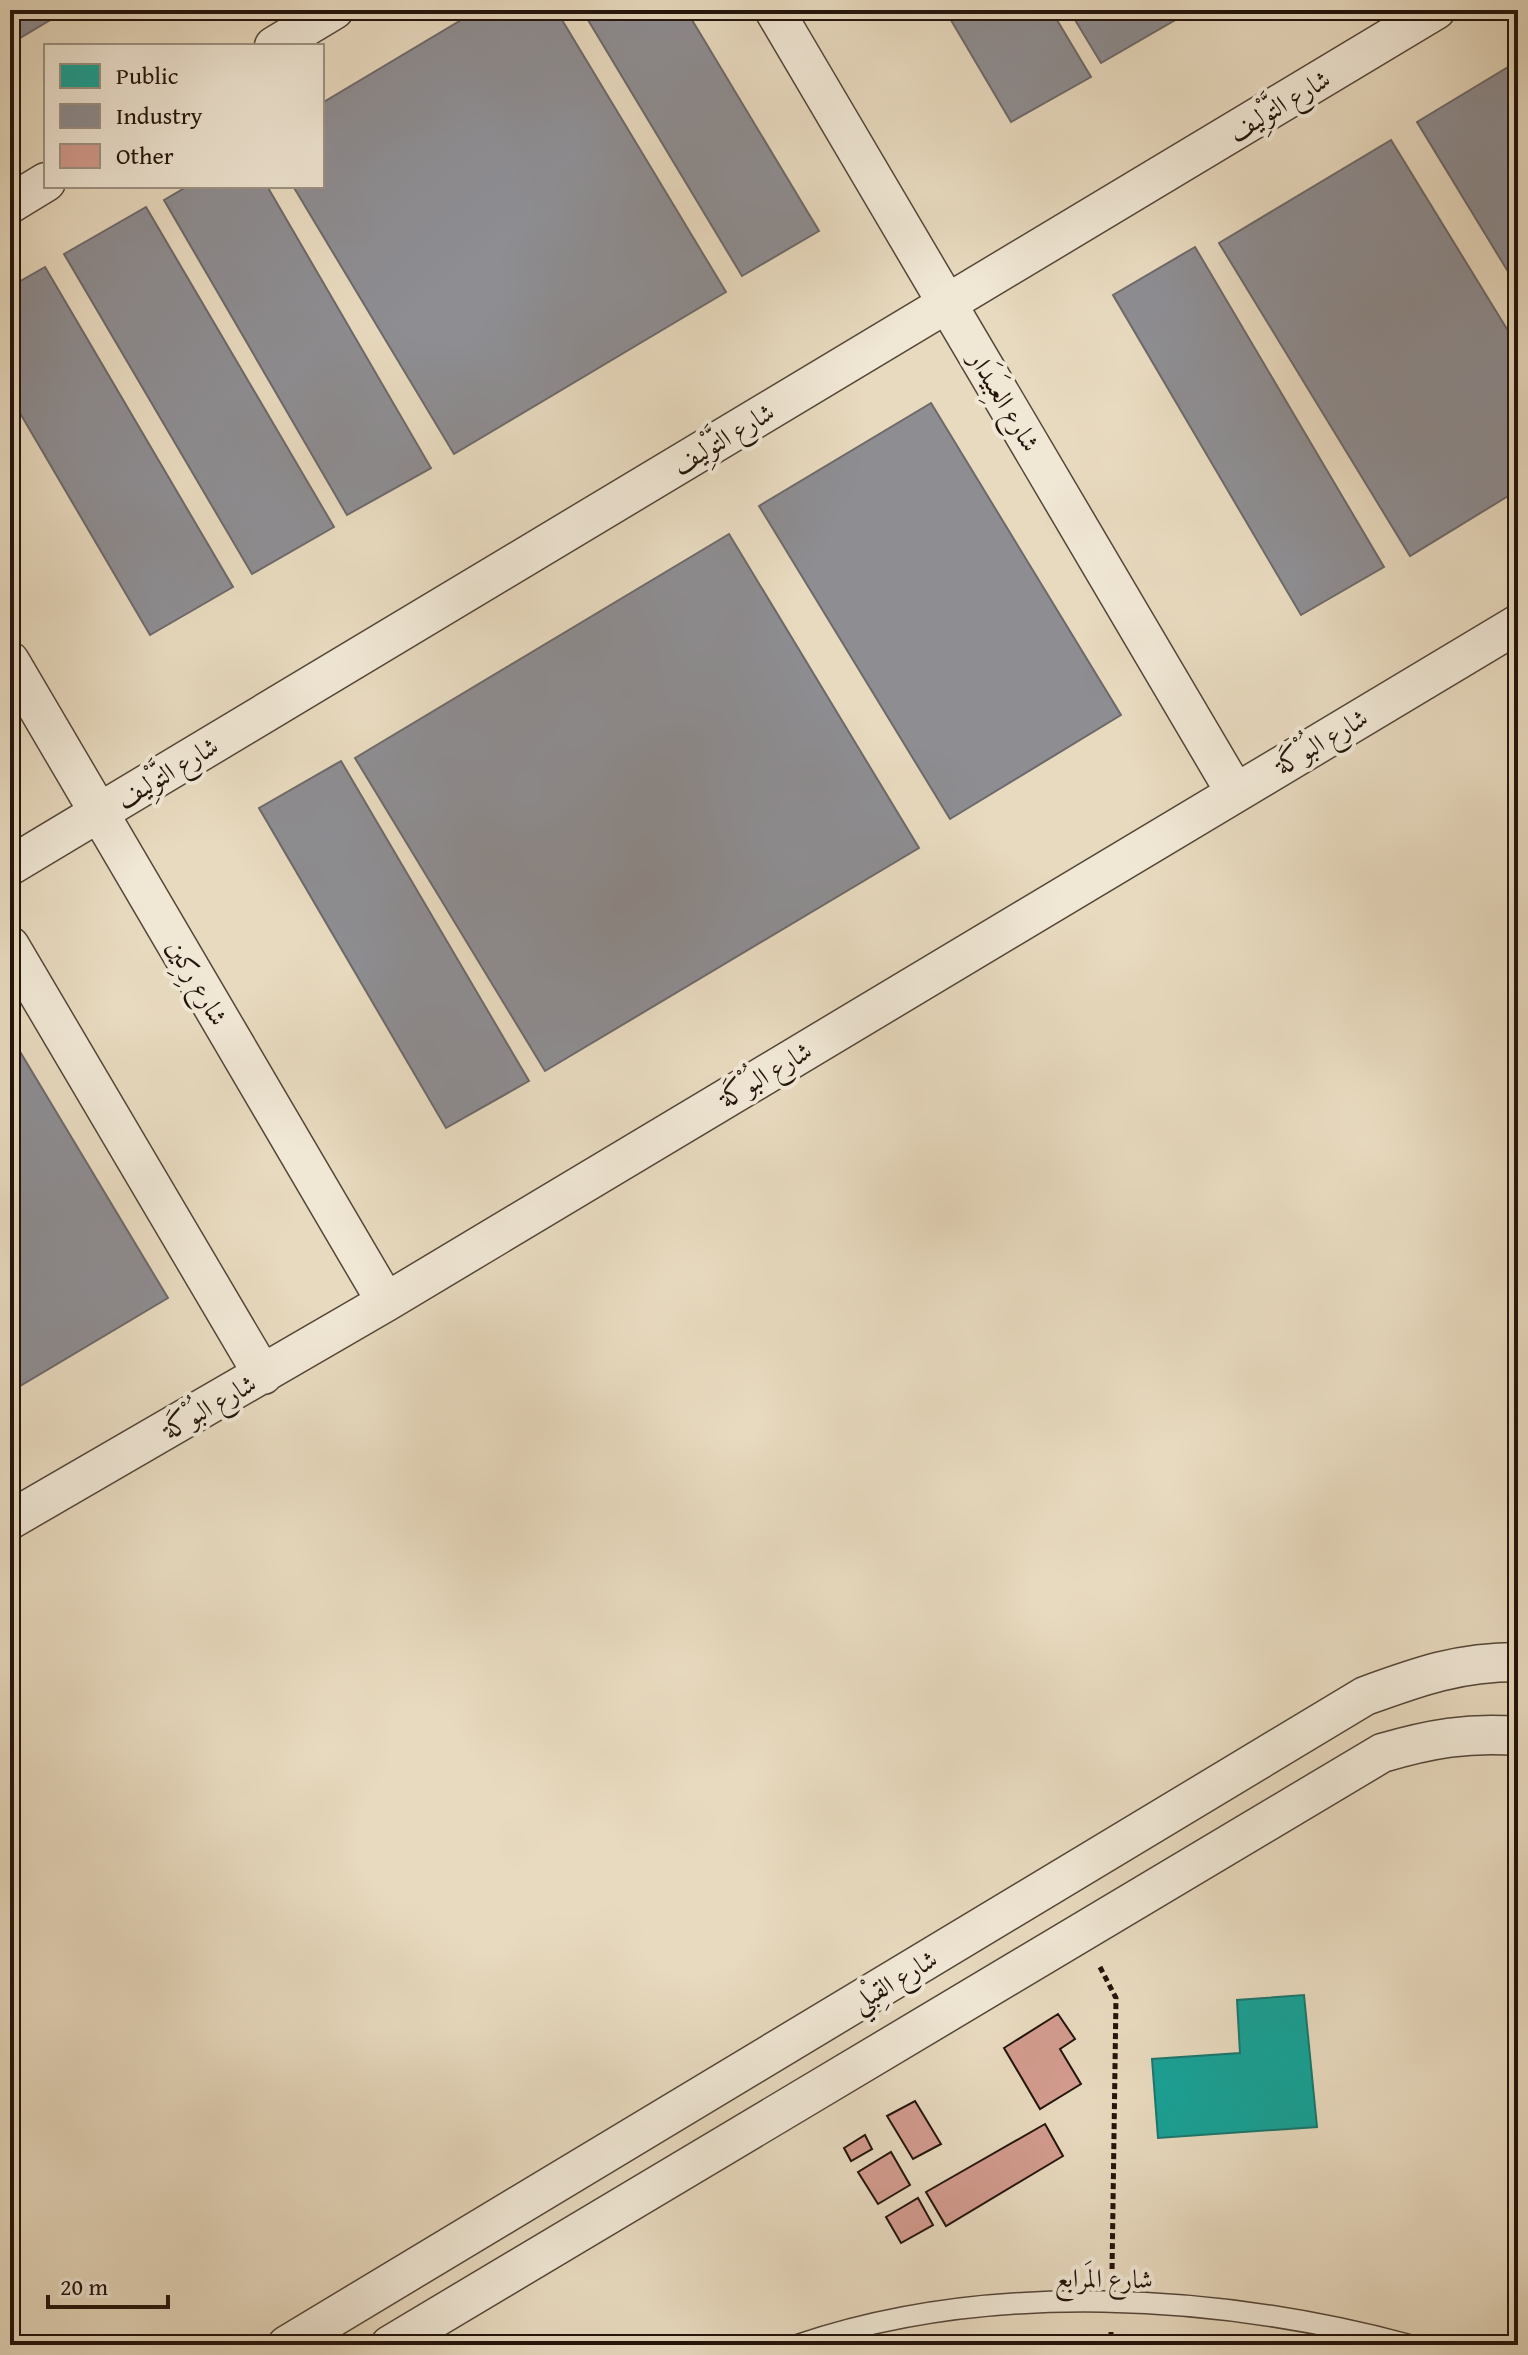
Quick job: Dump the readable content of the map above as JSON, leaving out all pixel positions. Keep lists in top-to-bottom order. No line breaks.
{"streets":{"street":["شارع التَّوْلِيف","شارع العِبَيدَار","شارع البُوْكَة","شارع رِكِين","شارع القِبْلي"],"lane":["شارع المَرابع"]},"crossings":[["شارع التَّوْلِيف","شارع العِبَيدَار"],["شارع التَّوْلِيف","شارع رِكِين"],["شارع العِبَيدَار","شارع البُوْكَة"],["شارع البُوْكَة","شارع رِكِين"]],"legend":["Public","Industry","Other"],"scale_bar":"20 m"}
